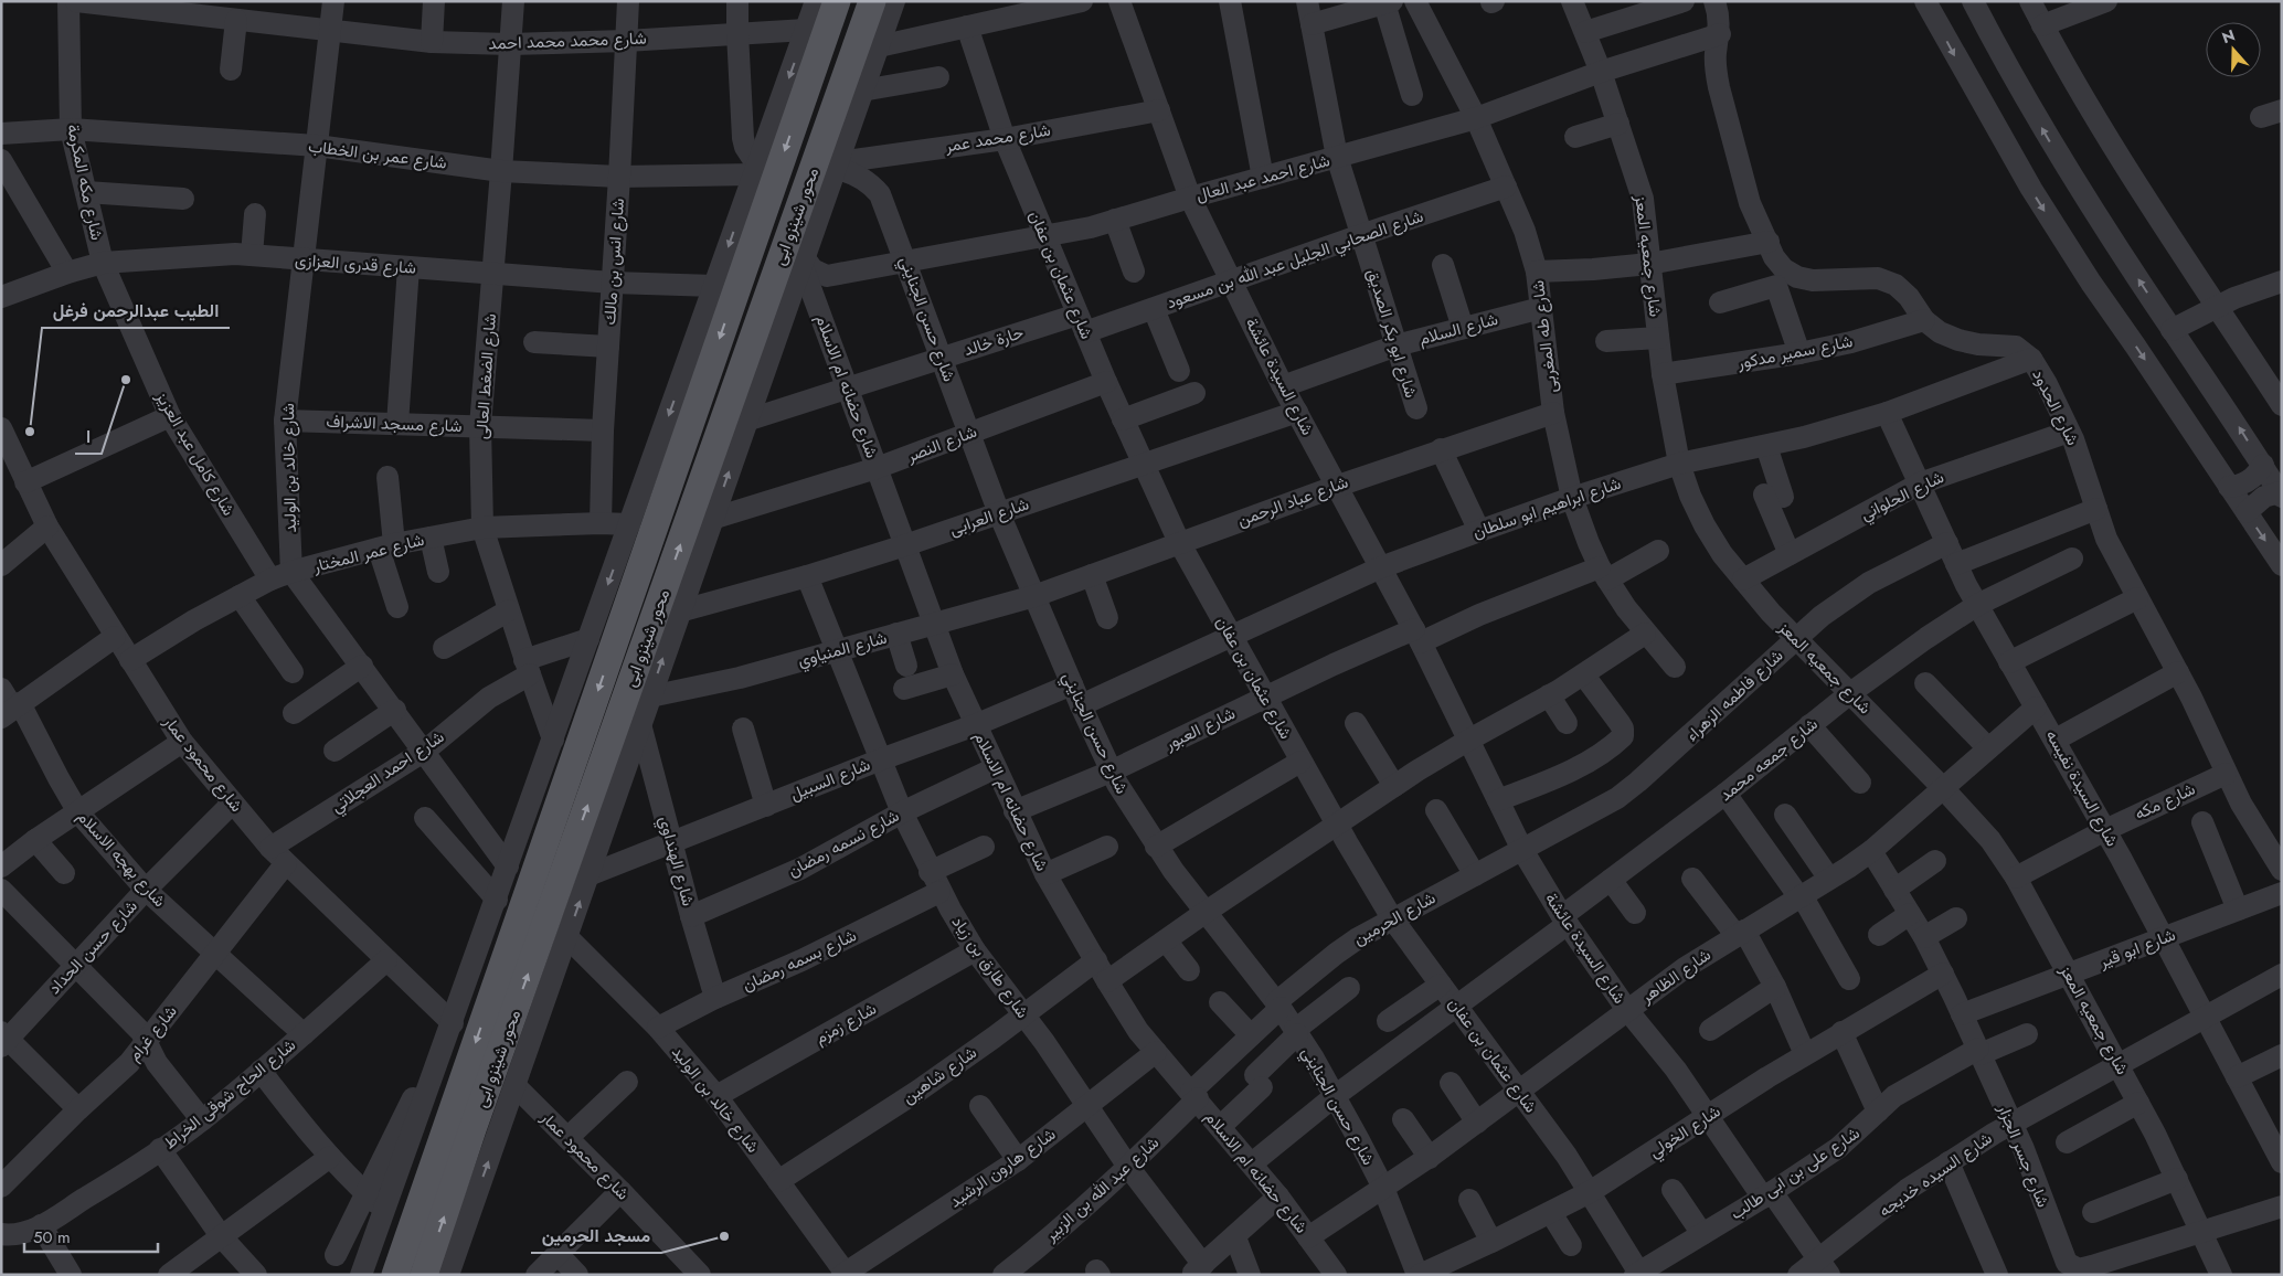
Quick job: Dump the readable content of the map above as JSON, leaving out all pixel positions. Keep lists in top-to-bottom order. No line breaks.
{"streets":{"main road":["محور شينزو ابى"],"street":["شارع محمد محمد احمد","شارع محمد عمر","شارع عمر بن الخطاب","شارع احمد عبد العال","شارع مكه المكرمة","شارع جمعيه المعز","شارع الصحابي الجليل عبد الله بن مسعود","شارع انس بن مالك","شارع قدرى العزازى","شارع عثمان بن عفان","شارع حسن الجنايني","شارع السلام","شارع ابو بكر الصديق","شارع طه المغربى","حارة خالد","شارع سمير مدكور","شارع الضغط العالى","شارع السيدة عائشة","شارع حضانه ام الاسلام","شارع الحدود","شارع مسجد الاشراف","شارع النصر","شارع كامل عبد العزيز","شارع خالد بن الوليد","شارع الحلواني","شارع عباد الرحمن","شارع ابراهيم ابو سلطان","شارع العرابى","شارع عمر المختار","شارع المنياوي","شارع فاطمه الزهراء","شارع العبور","شارع جمعه محمد","شارع محمود عمار","شارع احمد العجلاتي","شارع السبيل","شارع السيدة نفيسه","شارع مكه","شارع نسمه رمضان","شارع بهجه الاسلام","شارع الهنداوي","شارع الحرمين","شارع حسن الحداد","شارع ابو قير","شارع بسمه رمضان","شارع طارق بن زياد","شارع الظاهر","شارع زمزم","شارع غرام","شارع شاهين","شارع الحاج شوقى الخراط","شارع الخولي","شارع جسر الجزار","شارع هارون الرشيد","شارع على بن ابى طالب","شارع السيده خديجه","شارع عبد الله بن الزبير"]},"crossings":[["شارع محمد محمد احمد","شارع انس بن مالك"],["شارع محمد محمد احمد","شارع الضغط العالى"],["شارع محمد محمد احمد","شارع خالد بن الوليد"],["شارع محمد عمر","شارع عثمان بن عفان"],["شارع محمد عمر","شارع حسن الجنايني"],["شارع محمد عمر","شارع السيدة عائشة"],["شارع عمر بن الخطاب","شارع مكه المكرمة"],["شارع عمر بن الخطاب","شارع انس بن مالك"],["شارع عمر بن الخطاب","شارع الضغط العالى"],["شارع عمر بن الخطاب","شارع خالد بن الوليد"],["شارع احمد عبد العال","شارع جمعيه المعز"],["شارع احمد عبد العال","شارع عثمان بن عفان"],["شارع احمد عبد العال","شارع حسن الجنايني"],["شارع احمد عبد العال","شارع ابو بكر الصديق"],["شارع احمد عبد العال","شارع طه المغربى"],["شارع احمد عبد العال","شارع السيدة عائشة"],["شارع احمد عبد العال","شارع حضانه ام الاسلام"],["شارع احمد عبد العال","شارع الحدود"],["شارع مكه المكرمة","شارع قدرى العزازى"],["شارع مكه المكرمة","شارع كامل عبد العزيز"],["شارع جمعيه المعز","شارع سمير مدكور"],["شارع جمعيه المعز","شارع الحلواني"],["شارع جمعيه المعز","شارع ابراهيم ابو سلطان"],["شارع جمعيه المعز","شارع فاطمه الزهراء"],["شارع جمعيه المعز","شارع جمعه محمد"],["شارع جمعيه المعز","شارع مكه"],["شارع جمعيه المعز","شارع ابو قير"],["شارع جمعيه المعز","شارع الظاهر"],["شارع جمعيه المعز","شارع جسر الجزار"],["شارع جمعيه المعز","شارع السيده خديجه"],["شارع الصحابي الجليل عبد الله بن مسعود","شارع عثمان بن عفان"],["شارع الصحابي الجليل عبد الله بن مسعود","شارع ابو بكر الصديق"],["شارع الصحابي الجليل عبد الله بن مسعود","شارع طه المغربى"],["شارع الصحابي الجليل عبد الله بن مسعود","حارة خالد"],["شارع الصحابي الجليل عبد الله بن مسعود","شارع السيدة عائشة"],["شارع انس بن مالك","شارع قدرى العزازى"],["شارع انس بن مالك","شارع مسجد الاشراف"],["شارع انس بن مالك","شارع عمر المختار"],["شارع قدرى العزازى","شارع الضغط العالى"],["شارع قدرى العزازى","شارع كامل عبد العزيز"],["شارع قدرى العزازى","شارع خالد بن الوليد"],["شارع عثمان بن عفان","حارة خالد"],["شارع عثمان بن عفان","شارع النصر"],["شارع عثمان بن عفان","شارع عباد الرحمن"],["شارع عثمان بن عفان","شارع ابراهيم ابو سلطان"],["شارع عثمان بن عفان","شارع العرابى"],["شارع عثمان بن عفان","شارع العبور"],["شارع عثمان بن عفان","شارع جمعه محمد"],["شارع عثمان بن عفان","شارع الحرمين"],["شارع عثمان بن عفان","شارع الظاهر"],["شارع عثمان بن عفان","شارع الخولي"],["شارع عثمان بن عفان","شارع على بن ابى طالب"],["شارع حسن الجنايني","حارة خالد"],["شارع حسن الجنايني","شارع النصر"],["شارع حسن الجنايني","شارع عباد الرحمن"],["شارع حسن الجنايني","شارع ابراهيم ابو سلطان"],["شارع حسن الجنايني","شارع العرابى"],["شارع حسن الجنايني","شارع المنياوي"],["شارع حسن الجنايني","شارع العبور"],["شارع حسن الجنايني","شارع جمعه محمد"],["شارع حسن الجنايني","شارع السبيل"],["شارع حسن الجنايني","شارع الحرمين"],["شارع حسن الجنايني","شارع الظاهر"],["شارع حسن الجنايني","شارع الخولي"],["شارع السلام","شارع ابو بكر الصديق"],["شارع السلام","شارع طه المغربى"],["شارع السلام","شارع السيدة عائشة"],["شارع طه المغربى","شارع عباد الرحمن"],["شارع طه المغربى","شارع ابراهيم ابو سلطان"],["شارع طه المغربى","شارع العبور"],["حارة خالد","شارع حضانه ام الاسلام"],["شارع سمير مدكور","شارع الحدود"],["شارع الضغط العالى","شارع مسجد الاشراف"],["شارع الضغط العالى","شارع عمر المختار"],["شارع الضغط العالى","شارع احمد العجلاتي"],["شارع السيدة عائشة","شارع عباد الرحمن"],["شارع السيدة عائشة","شارع ابراهيم ابو سلطان"],["شارع السيدة عائشة","شارع العرابى"],["شارع السيدة عائشة","شارع فاطمه الزهراء"],["شارع السيدة عائشة","شارع العبور"],["شارع السيدة عائشة","شارع جمعه محمد"],["شارع السيدة عائشة","شارع الحرمين"],["شارع السيدة عائشة","شارع الظاهر"],["شارع السيدة عائشة","شارع الخولي"],["شارع السيدة عائشة","شارع على بن ابى طالب"],["شارع السيدة عائشة","شارع السيده خديجه"],["شارع حضانه ام الاسلام","شارع النصر"],["شارع حضانه ام الاسلام","شارع العرابى"],["شارع حضانه ام الاسلام","شارع المنياوي"],["شارع حضانه ام الاسلام","شارع العبور"],["شارع حضانه ام الاسلام","شارع جمعه محمد"],["شارع حضانه ام الاسلام","شارع السبيل"],["شارع حضانه ام الاسلام","شارع نسمه رمضان"],["شارع حضانه ام الاسلام","شارع الحرمين"],["شارع حضانه ام الاسلام","شارع الظاهر"],["شارع حضانه ام الاسلام","شارع شاهين"],["شارع حضانه ام الاسلام","شارع هارون الرشيد"],["شارع حضانه ام الاسلام","شارع عبد الله بن الزبير"],["شارع الحدود","شارع الحلواني"],["شارع الحدود","شارع ابراهيم ابو سلطان"],["شارع الحدود","شارع مكه"],["شارع مسجد الاشراف","شارع خالد بن الوليد"],["شارع كامل عبد العزيز","شارع عمر المختار"],["شارع خالد بن الوليد","شارع عمر المختار"],["شارع خالد بن الوليد","شارع بسمه رمضان"],["شارع خالد بن الوليد","شارع زمزم"],["شارع خالد بن الوليد","شارع شاهين"],["شارع خالد بن الوليد","شارع هارون الرشيد"],["شارع الحلواني","شارع السيدة نفيسه"],["شارع عباد الرحمن","شارع المنياوي"],["شارع ابراهيم ابو سلطان","شارع السيدة نفيسه"],["شارع العرابى","شارع طارق بن زياد"],["شارع عمر المختار","شارع محمود عمار"],["شارع المنياوي","شارع طارق بن زياد"],["شارع فاطمه الزهراء","شارع السيدة نفيسه"],["شارع فاطمه الزهراء","شارع الحرمين"],["شارع جمعه محمد","شارع السيدة نفيسه"],["شارع محمود عمار","شارع احمد العجلاتي"],["شارع محمود عمار","شارع حسن الحداد"],["شارع محمود عمار","شارع غرام"],["شارع محمود عمار","شارع الحاج شوقى الخراط"],["شارع السبيل","شارع الهنداوي"],["شارع السبيل","شارع طارق بن زياد"],["شارع السيدة نفيسه","شارع مكه"],["شارع السيدة نفيسه","شارع ابو قير"],["شارع السيدة نفيسه","شارع الظاهر"],["شارع السيدة نفيسه","شارع السيده خديجه"],["شارع نسمه رمضان","شارع الهنداوي"],["شارع نسمه رمضان","شارع طارق بن زياد"],["شارع بهجه الاسلام","شارع حسن الحداد"],["شارع بهجه الاسلام","شارع غرام"],["شارع بهجه الاسلام","شارع الحاج شوقى الخراط"],["شارع الهنداوي","شارع بسمه رمضان"],["شارع الحرمين","شارع عبد الله بن الزبير"],["شارع ابو قير","شارع جسر الجزار"],["شارع بسمه رمضان","شارع طارق بن زياد"],["شارع طارق بن زياد","شارع زمزم"],["شارع طارق بن زياد","شارع شاهين"],["شارع طارق بن زياد","شارع هارون الرشيد"],["شارع طارق بن زياد","شارع عبد الله بن الزبير"],["شارع الظاهر","شارع جسر الجزار"],["شارع الخولي","شارع جسر الجزار"],["شارع جسر الجزار","شارع على بن ابى طالب"],["شارع جسر الجزار","شارع السيده خديجه"]],"places":["ا","الطيب عبدالرحمن فرغل","مسجد الحرمين"],"scale_bar":"50 m","north":"top"}
